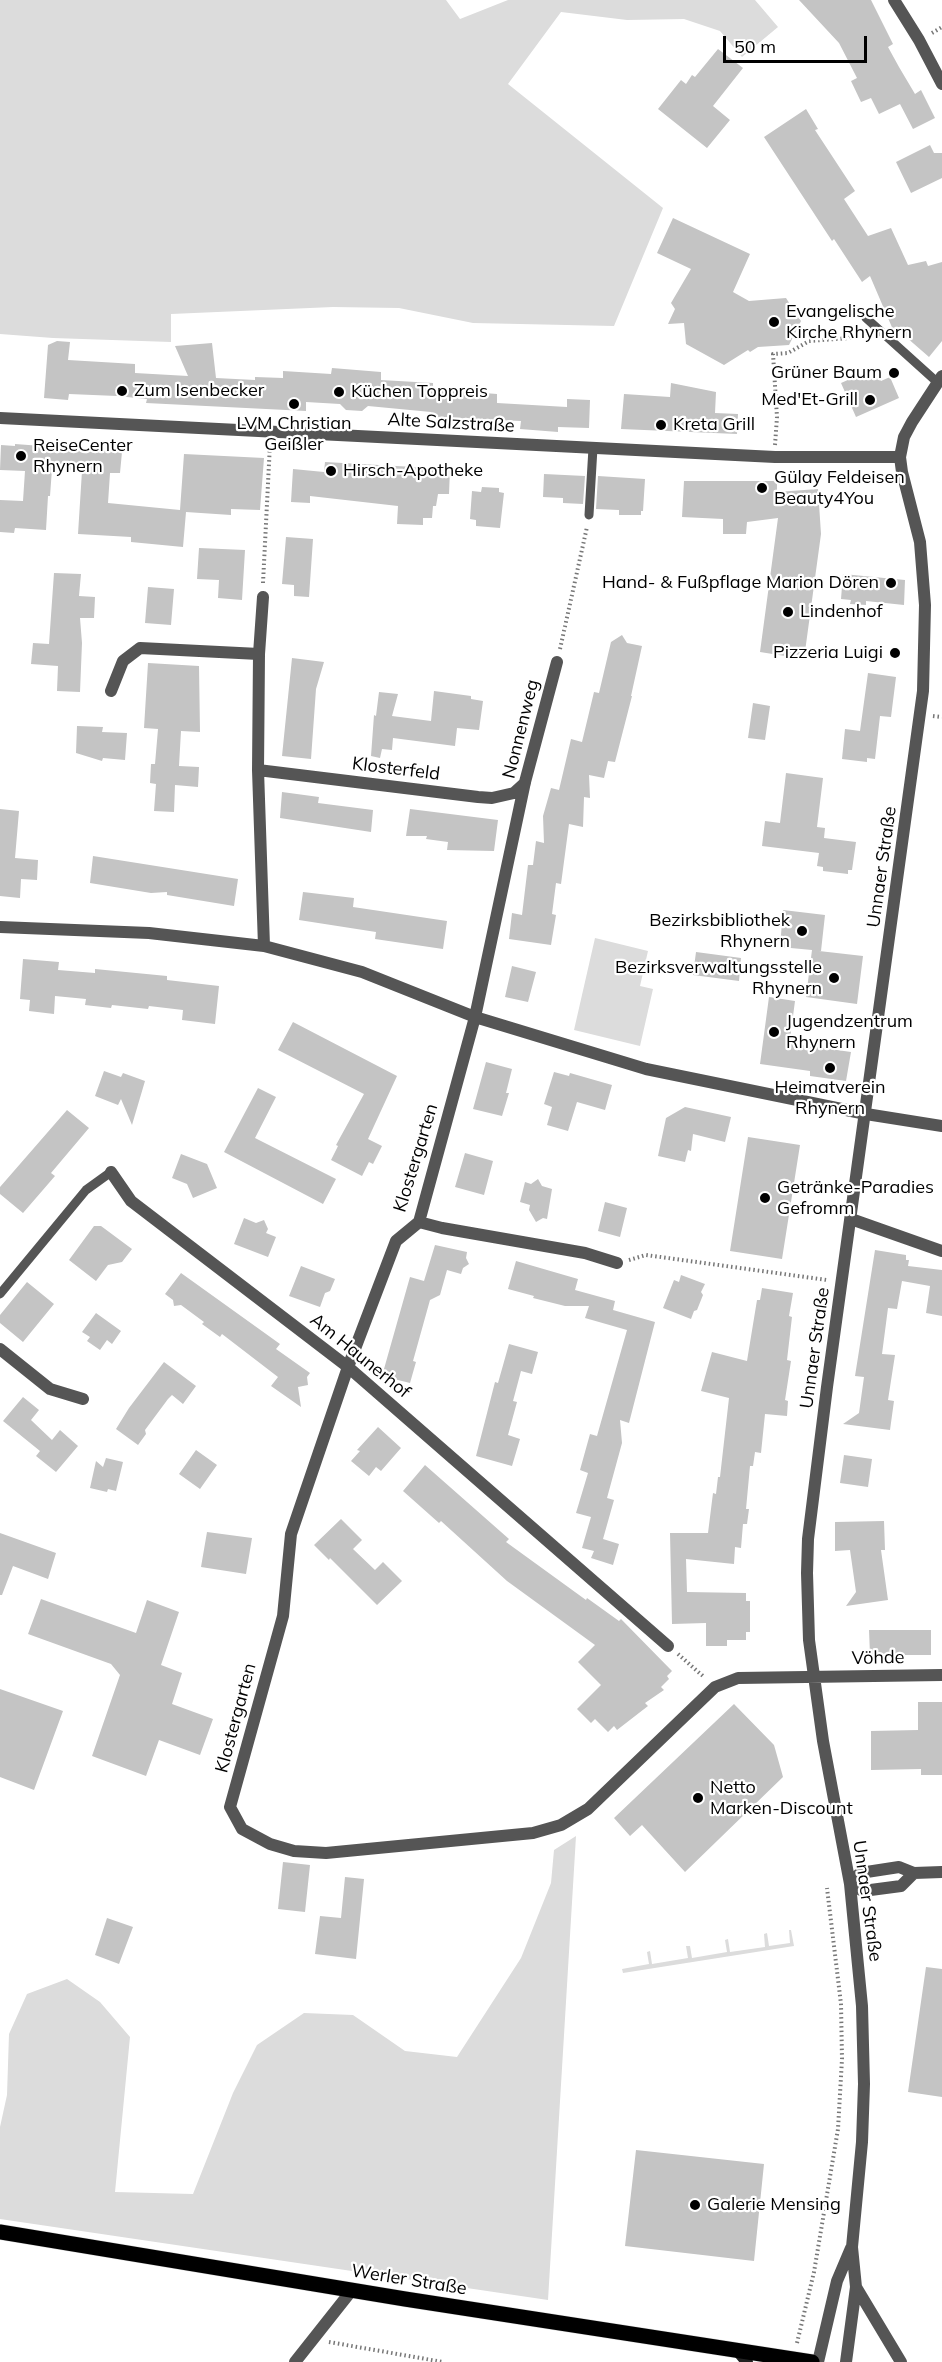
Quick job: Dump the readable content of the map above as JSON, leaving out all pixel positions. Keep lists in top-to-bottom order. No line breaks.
{"streets":{"main road":["Werler Straße"],"street":["Alte Salzstraße","Nonnenweg","Klosterfeld","Unnaer Straße","Klostergarten","Am Haunerhof","Vöhde"]},"crossings":[["Alte Salzstraße","Unnaer Straße"],["Nonnenweg","Klosterfeld"],["Nonnenweg","Klostergarten"],["Unnaer Straße","Klostergarten"],["Unnaer Straße","Vöhde"],["Klostergarten","Am Haunerhof"],["Klostergarten","Vöhde"]],"places":["Evangelische Kirche Rhynern","Grüner Baum","Zum Isenbecker","Küchen Toppreis","Med'Et-Grill","LVM Christian Geißler","Kreta Grill","ReiseCenter Rhynern","Hirsch-Apotheke","Gülay Feldeisen Beauty4You","Hand- & Fußpflage Marion Dören","Lindenhof","Pizzeria Luigi","Bezirksbibliothek Rhynern","Bezirksverwaltungsstelle Rhynern","Jugendzentrum Rhynern","Heimatverein Rhynern","Getränke-Paradies Gefromm","Netto Marken-Discount","Galerie Mensing"],"scale_bar":"50 m"}
